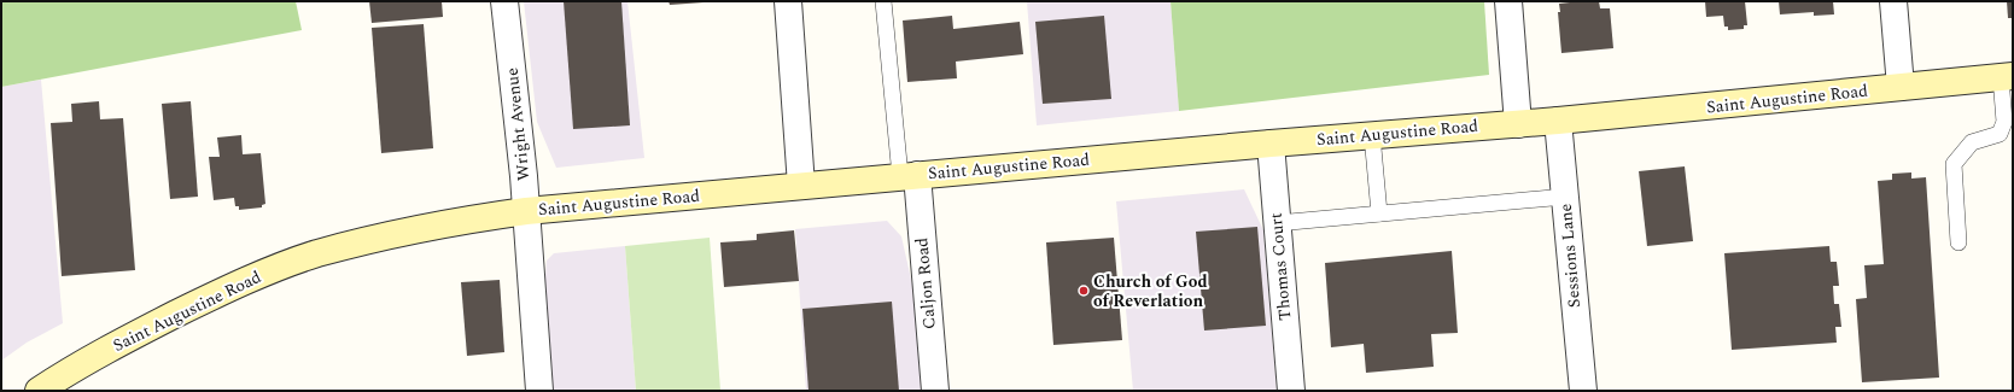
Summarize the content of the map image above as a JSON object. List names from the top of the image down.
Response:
{
  "streets": {
    "main road": ["Saint Augustine Road"],
    "street": [
      "Wright Avenue",
      "Sessions Lane",
      "Thomas Court",
      "Caljon Road"
    ]
  },
  "crossings": [
    ["Saint Augustine Road", "Wright Avenue"],
    ["Saint Augustine Road", "Sessions Lane"],
    ["Saint Augustine Road", "Thomas Court"],
    ["Saint Augustine Road", "Caljon Road"]
  ],
  "places": ["Church of God of Reverlation"]
}
